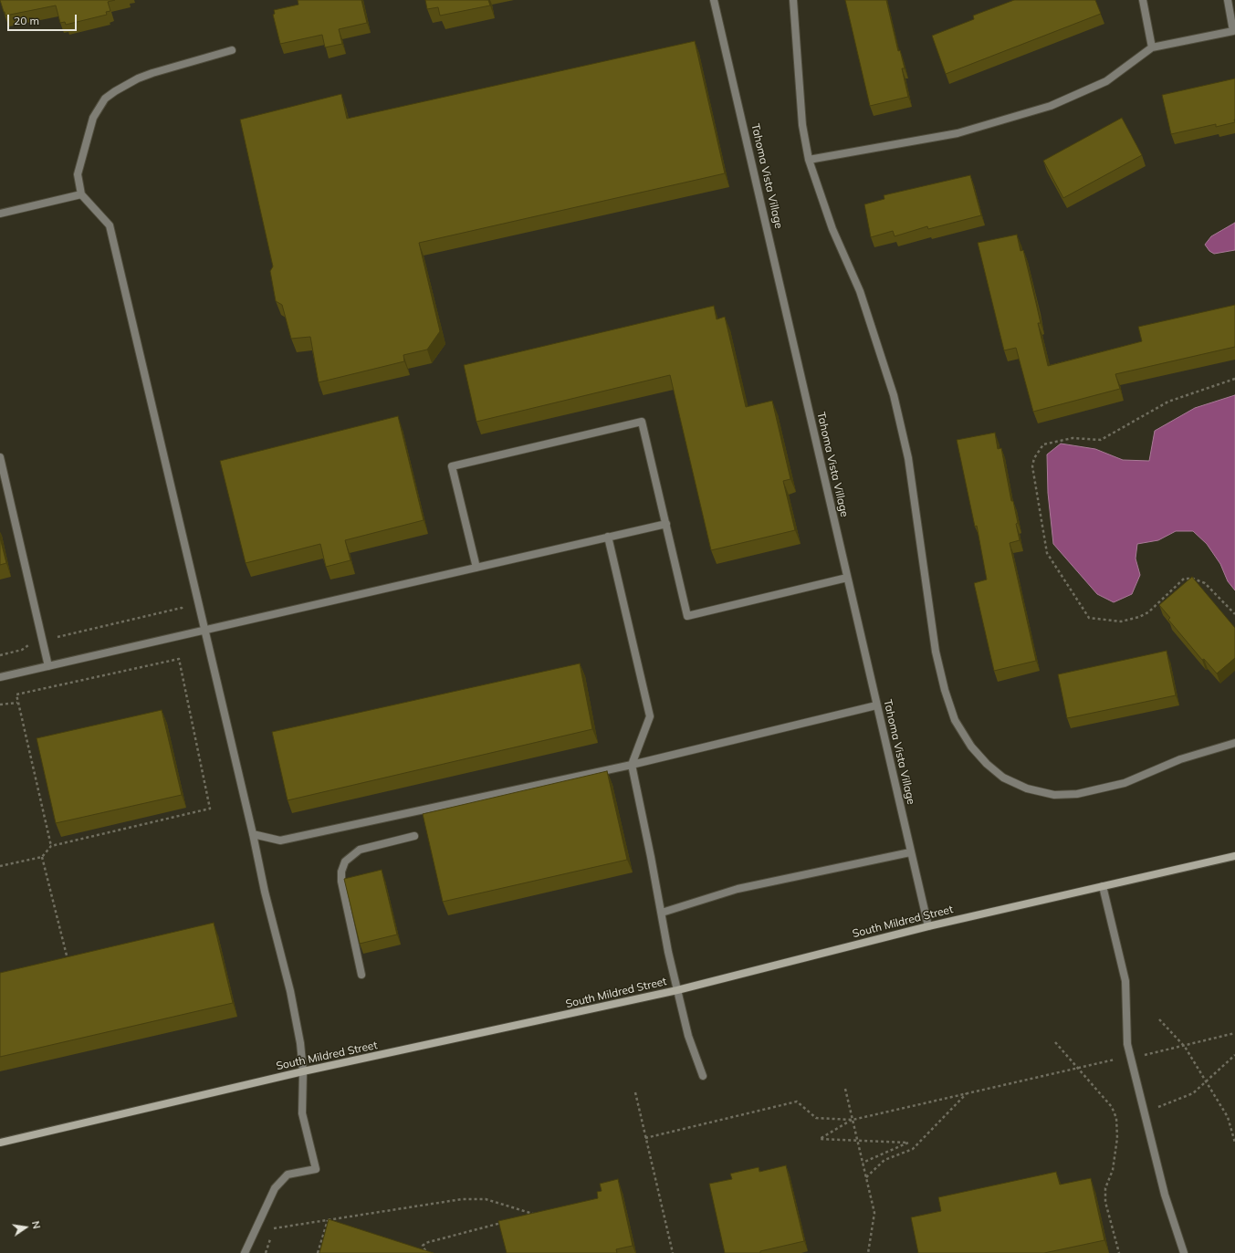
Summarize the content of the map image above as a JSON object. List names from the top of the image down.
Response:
{
  "streets": {
    "main road": ["South Mildred Street"],
    "lane": ["Tahoma Vista Village"]
  },
  "crossings": [
    ["Tahoma Vista Village", "South Mildred Street"]
  ],
  "scale_bar": "20 m",
  "north": "right"
}
